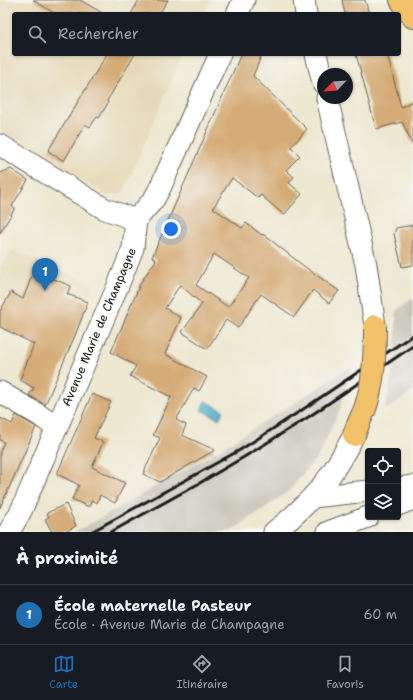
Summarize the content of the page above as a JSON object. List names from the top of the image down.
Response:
{
  "streets": {
    "street": ["Avenue Marie de Champagne"]
  },
  "north": "bottom left",
  "page": {
    "search": "Rechercher",
    "pins": "1",
    "heading": "À proximité",
    "list": [
      {
        "mark": "1",
        "name": "École maternelle Pasteur",
        "note": "École · Avenue Marie de Champagne",
        "value": "60 m"
      }
    ],
    "nav": ["Carte", "Itinéraire", "Favoris"]
  }
}
